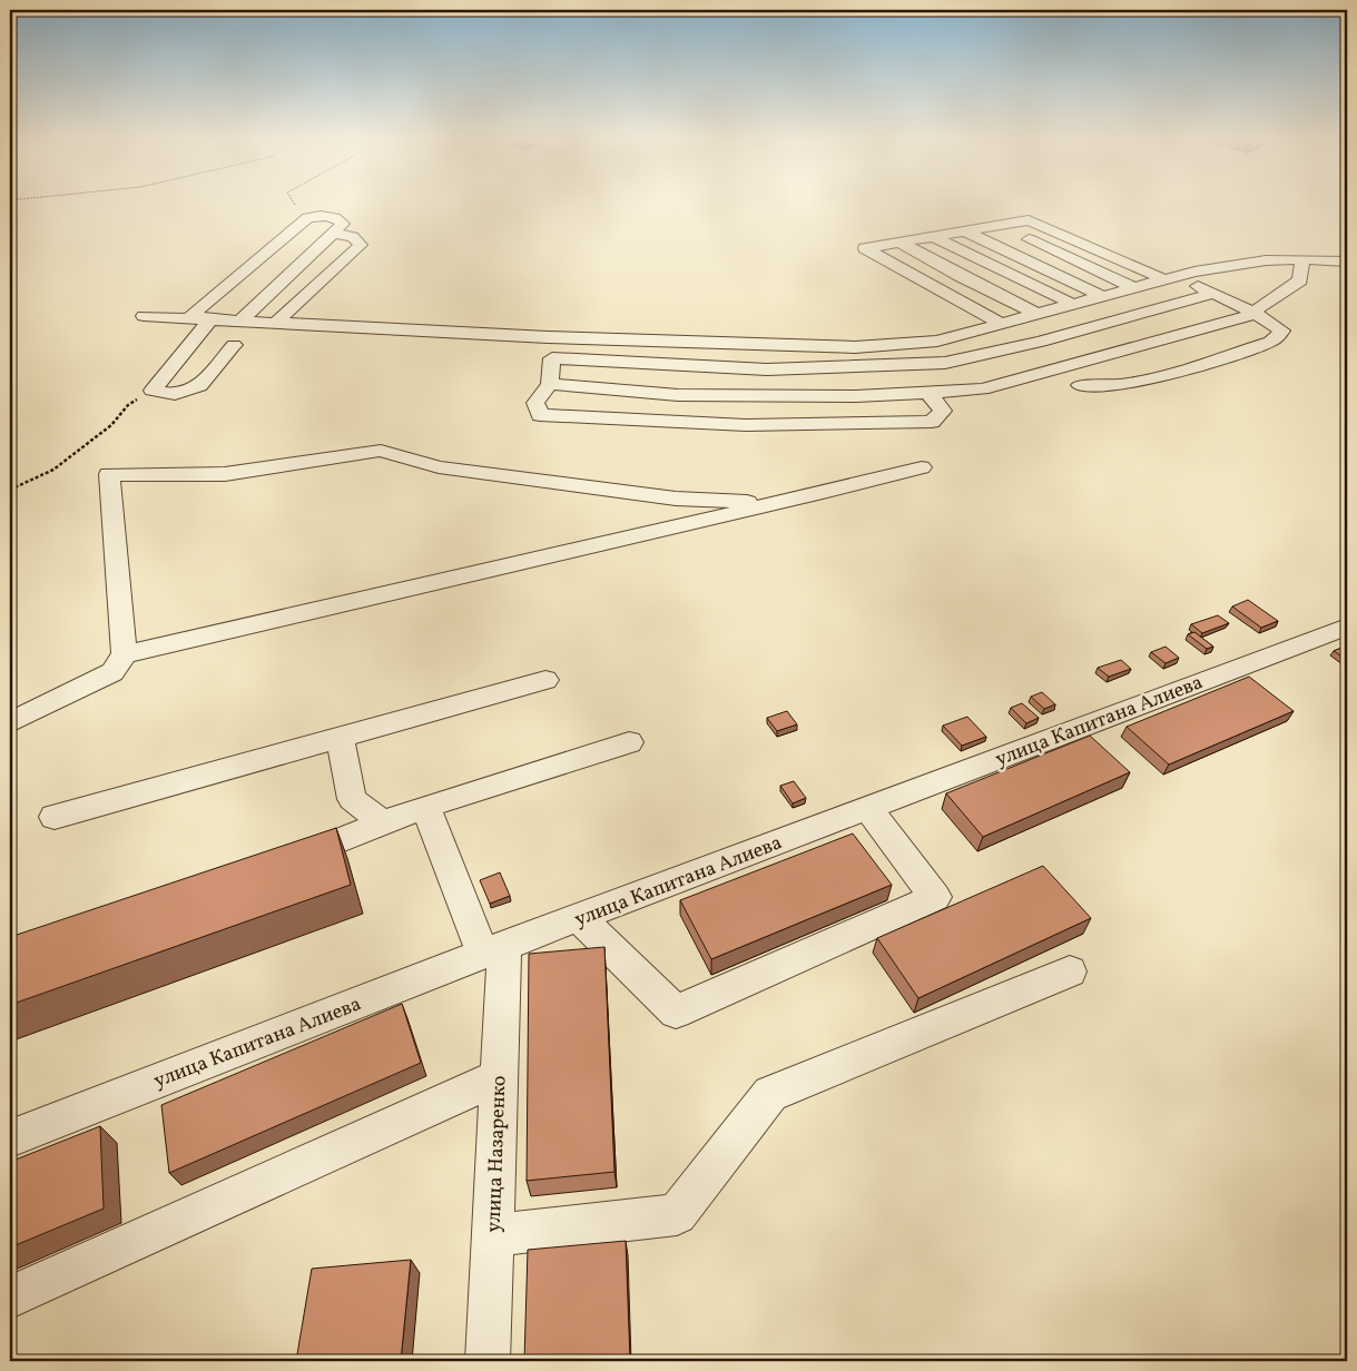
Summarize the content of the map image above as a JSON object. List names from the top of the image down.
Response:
{
  "streets": {
    "street": ["улица Капитана Алиева", "улица Назаренко"]
  },
  "crossings": [
    ["улица Капитана Алиева", "улица Назаренко"]
  ]
}
